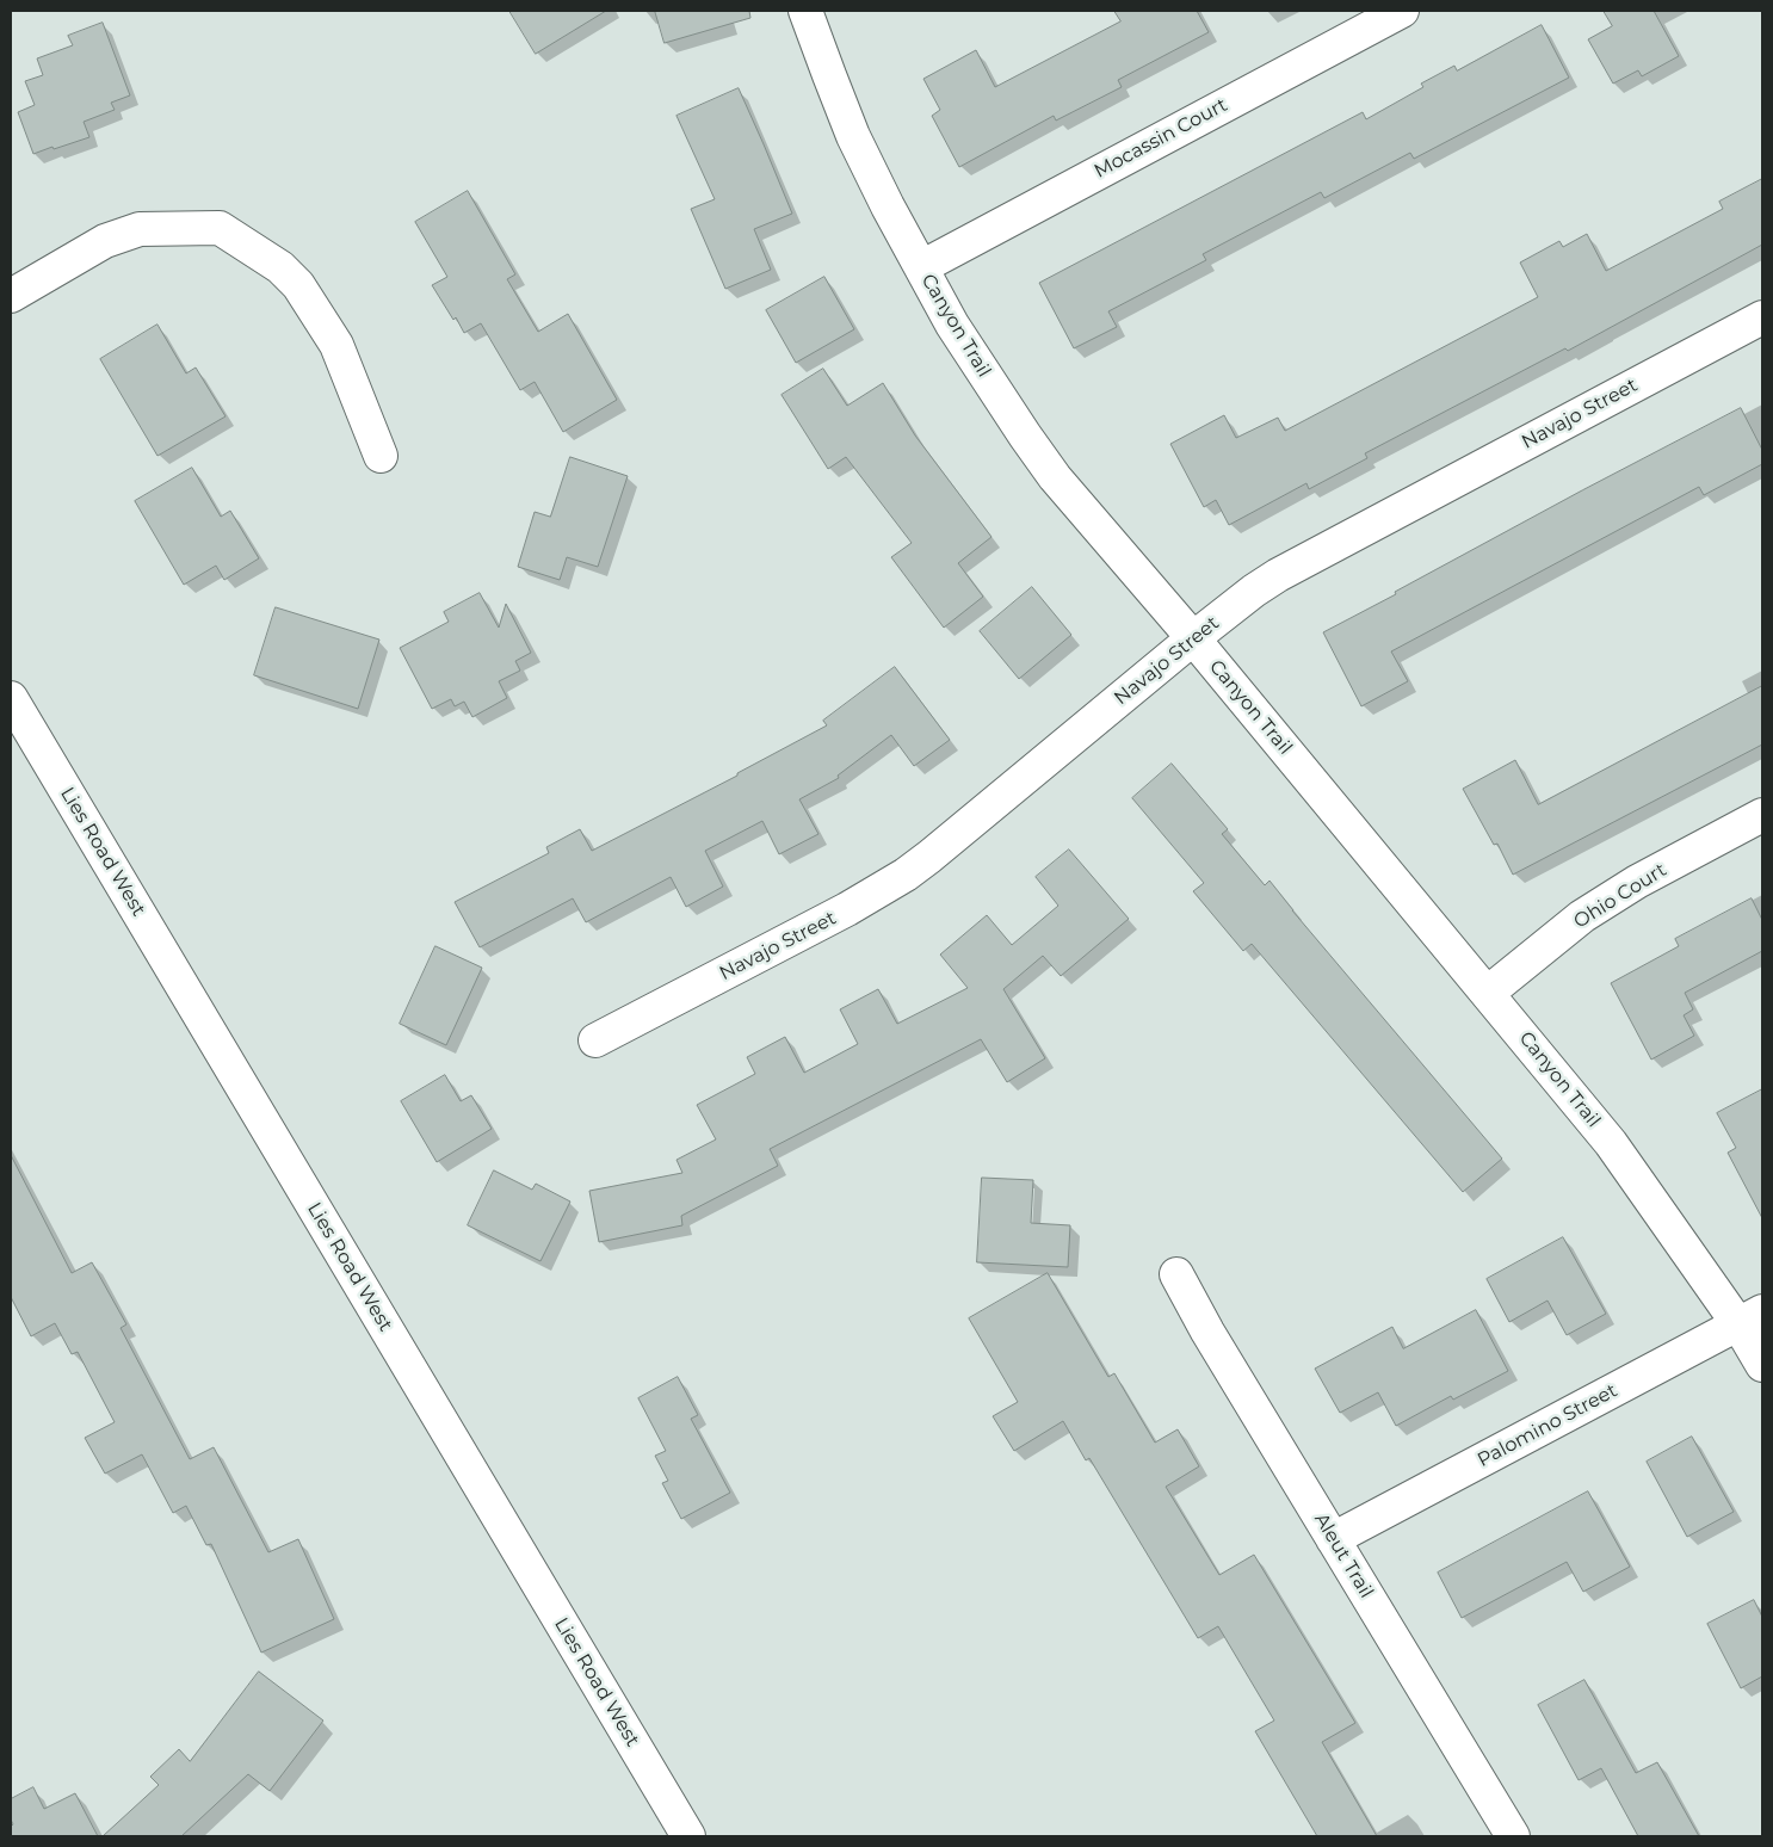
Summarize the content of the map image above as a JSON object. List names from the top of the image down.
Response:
{
  "streets": {
    "street": [
      "Mocassin Court",
      "Canyon Trail",
      "Navajo Street",
      "Lies Road West",
      "Ohio Court",
      "Palomino Street",
      "Aleut Trail"
    ]
  },
  "crossings": [
    ["Mocassin Court", "Canyon Trail"],
    ["Canyon Trail", "Navajo Street"],
    ["Canyon Trail", "Ohio Court"],
    ["Canyon Trail", "Palomino Street"],
    ["Palomino Street", "Aleut Trail"]
  ]
}
